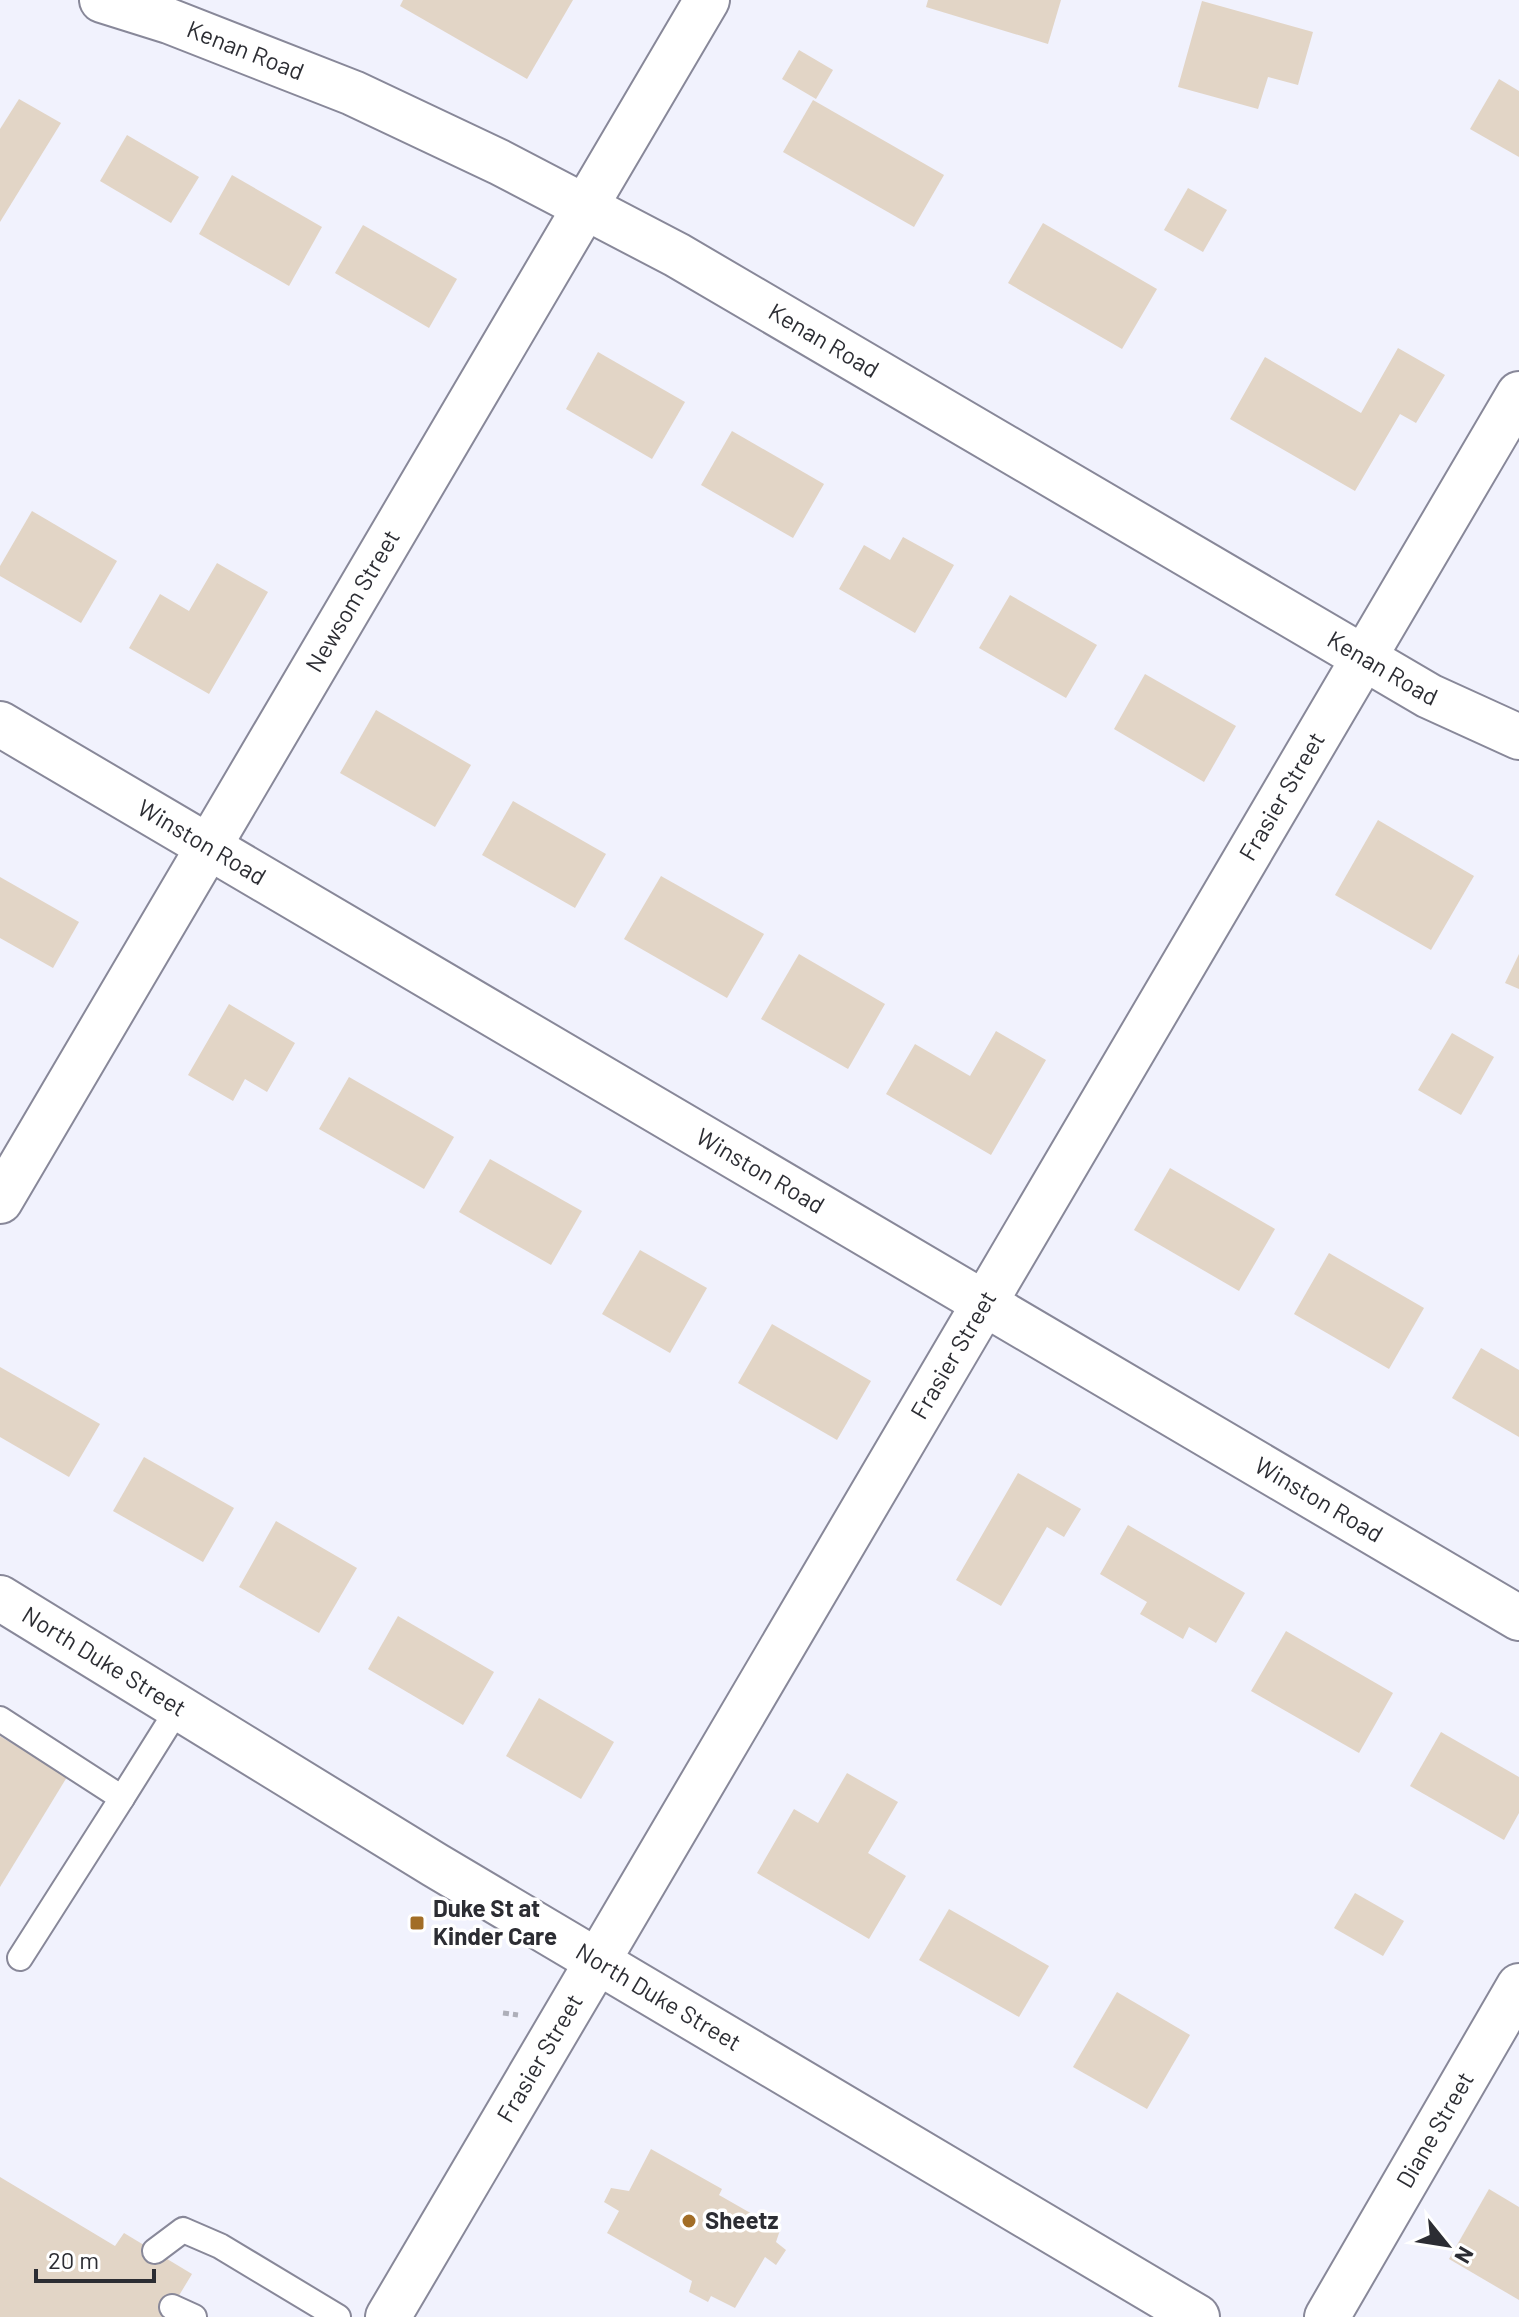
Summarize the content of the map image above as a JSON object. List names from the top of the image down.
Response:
{
  "streets": {
    "main road": [
      "Kenan Road",
      "Newsom Street",
      "Frasier Street",
      "Winston Road",
      "North Duke Street",
      "Diane Street"
    ]
  },
  "crossings": [
    ["Kenan Road", "Newsom Street"],
    ["Kenan Road", "Frasier Street"],
    ["Newsom Street", "Winston Road"],
    ["Frasier Street", "Winston Road"],
    ["Frasier Street", "North Duke Street"]
  ],
  "places": {
    "transit": ["Duke St at Kinder Care"],
    "other": ["Sheetz"]
  },
  "scale_bar": "20 m",
  "north": "bottom right"
}
